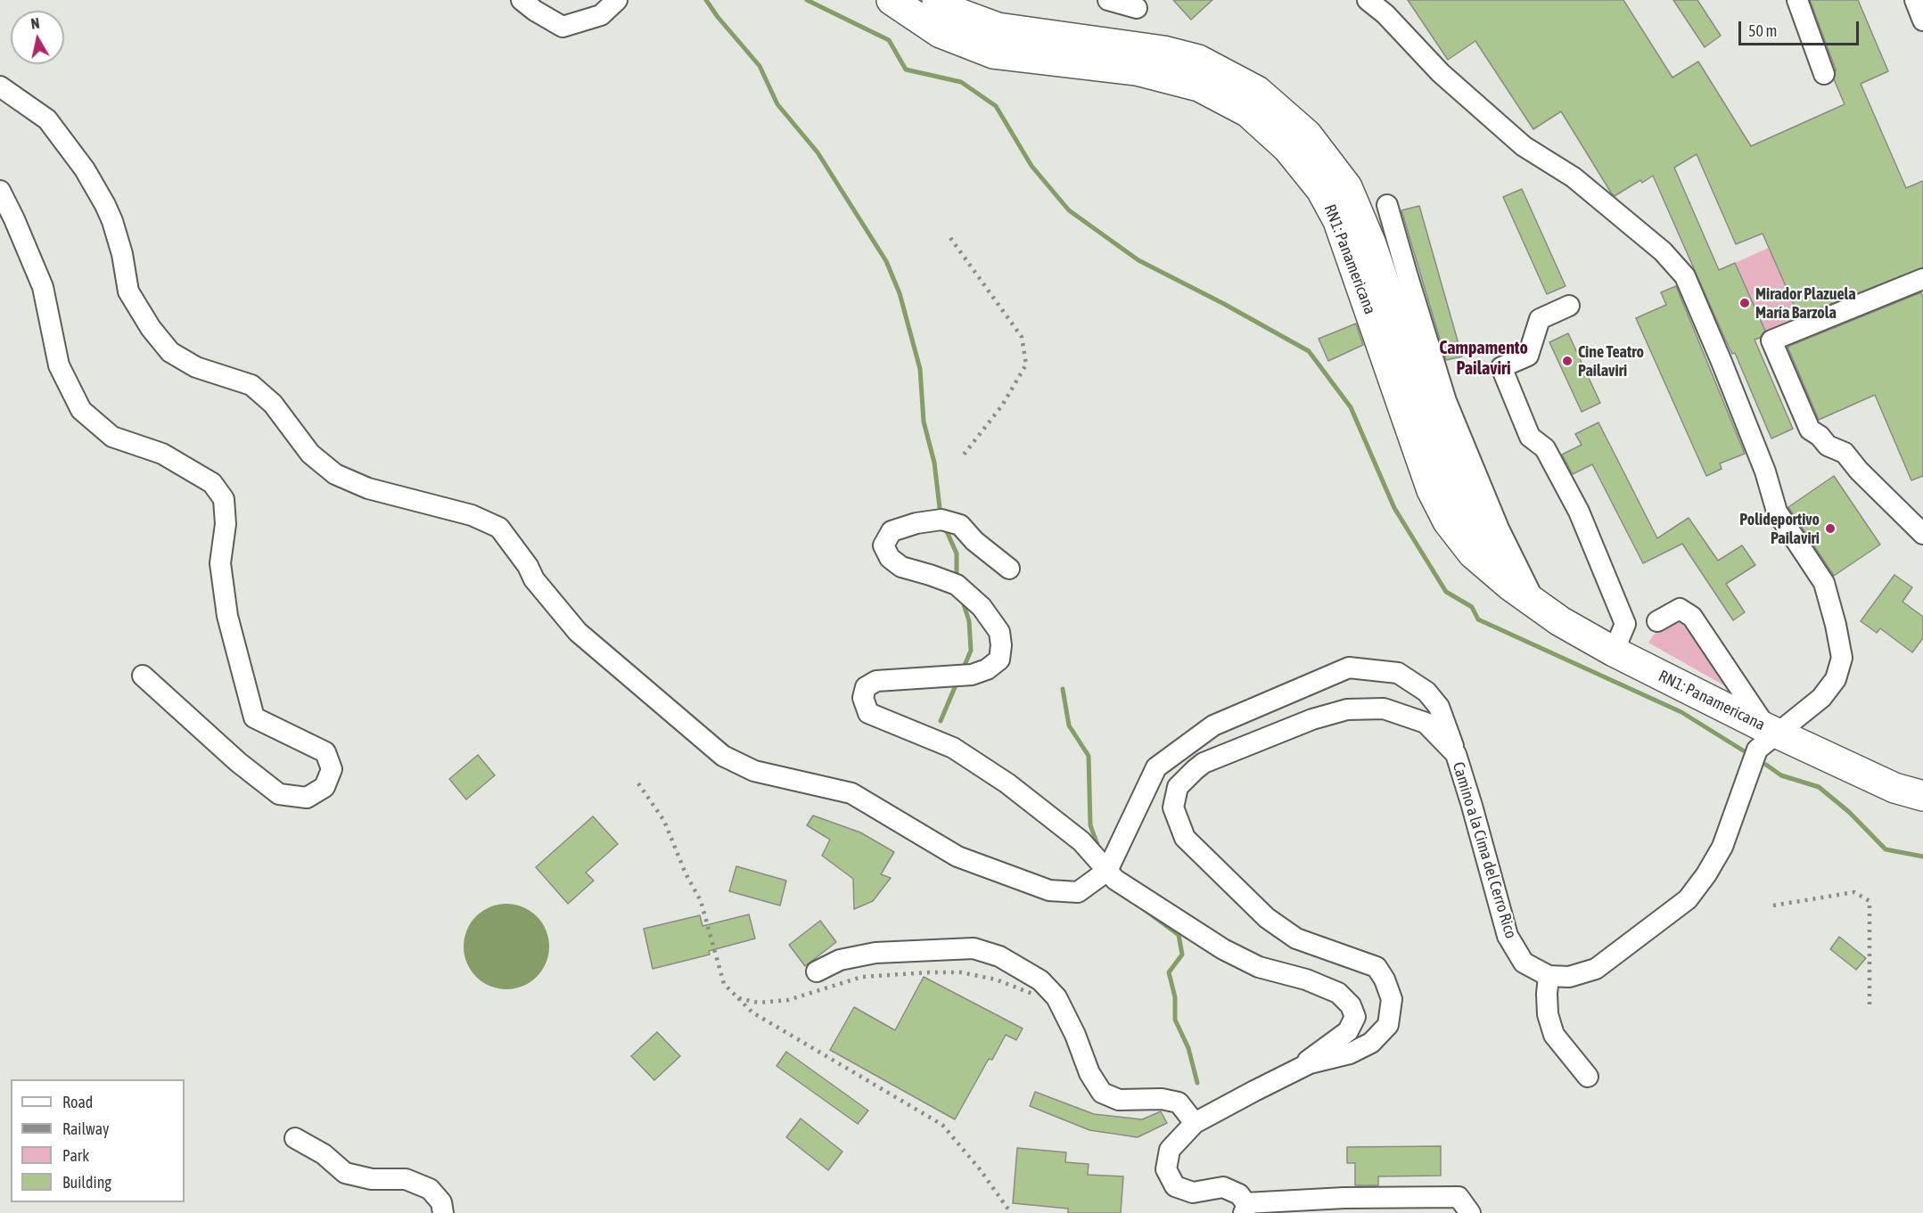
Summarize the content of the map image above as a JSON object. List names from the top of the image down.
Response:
{
  "streets": {
    "highway": ["RN1: Panamericana"],
    "street": ["Camino a la Cima del Cerro Rico"]
  },
  "districts": ["Campamento Pailaviri"],
  "places": ["Mirador Plazuela María Barzola", "Cine Teatro Pailaviri", "Polideportivo Pailaviri"],
  "legend": [
    "Road",
    "Railway",
    "Park",
    "Building"
  ],
  "scale_bar": "50 m",
  "north": "top"
}
